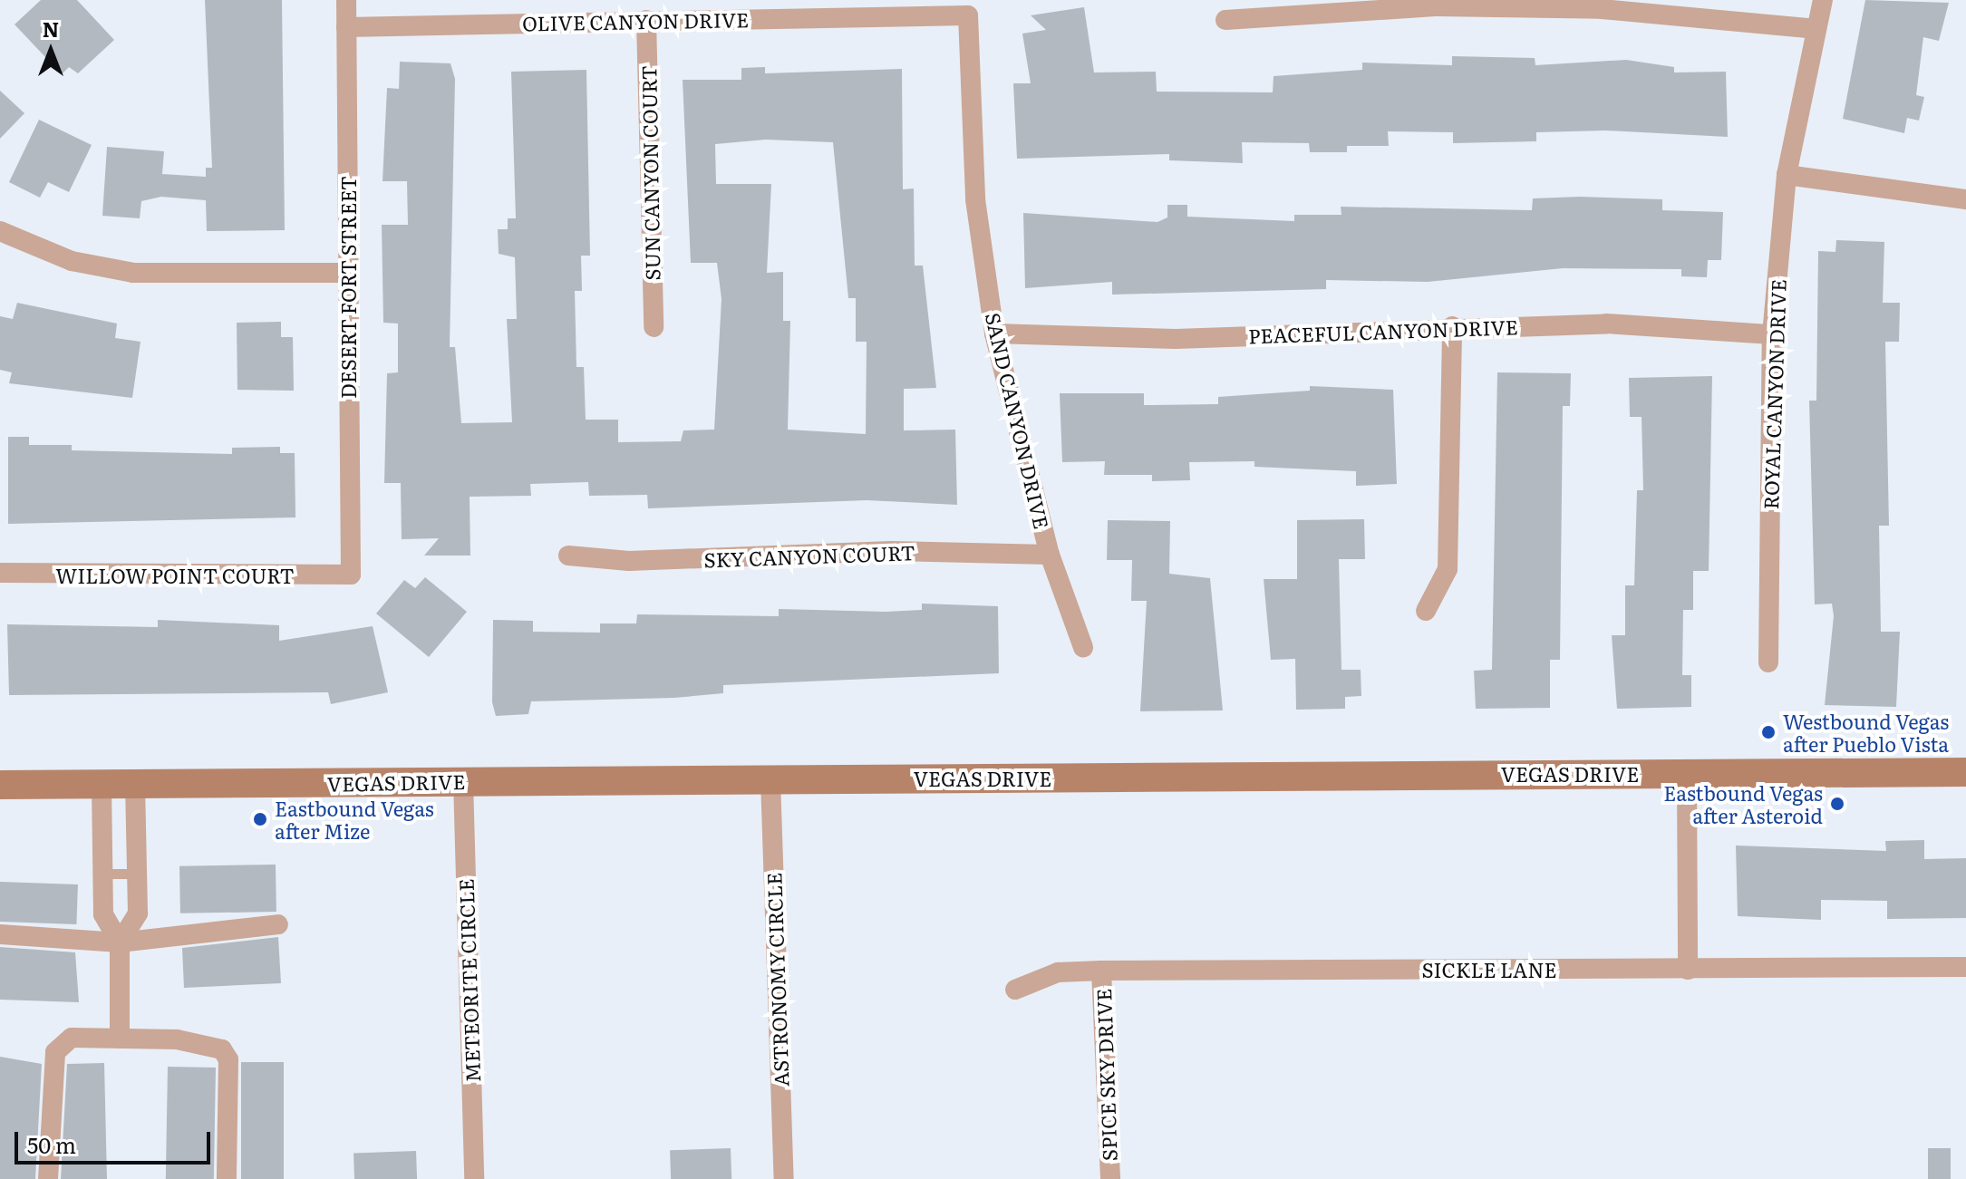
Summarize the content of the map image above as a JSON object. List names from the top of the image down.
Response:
{
  "streets": {
    "main road": ["VEGAS DRIVE"],
    "street": [
      "OLIVE CANYON DRIVE",
      "SUN CANYON COURT",
      "DESERT FORT STREET",
      "PEACEFUL CANYON DRIVE",
      "ROYAL CANYON DRIVE",
      "SAND CANYON DRIVE",
      "SKY CANYON COURT",
      "WILLOW POINT COURT",
      "SICKLE LANE",
      "ASTRONOMY CIRCLE",
      "METEORITE CIRCLE",
      "SPICE SKY DRIVE"
    ]
  },
  "crossings": [
    ["OLIVE CANYON DRIVE", "SUN CANYON COURT"],
    ["OLIVE CANYON DRIVE", "DESERT FORT STREET"],
    ["OLIVE CANYON DRIVE", "SAND CANYON DRIVE"],
    ["DESERT FORT STREET", "WILLOW POINT COURT"],
    ["PEACEFUL CANYON DRIVE", "ROYAL CANYON DRIVE"],
    ["PEACEFUL CANYON DRIVE", "SAND CANYON DRIVE"],
    ["SAND CANYON DRIVE", "SKY CANYON COURT"],
    ["VEGAS DRIVE", "ASTRONOMY CIRCLE"],
    ["VEGAS DRIVE", "METEORITE CIRCLE"],
    ["SICKLE LANE", "SPICE SKY DRIVE"]
  ],
  "places": ["Westbound Vegas after Pueblo Vista", "Eastbound Vegas after Asteroid", "Eastbound Vegas after Mize"],
  "scale_bar": "50 m",
  "north": "top"
}
